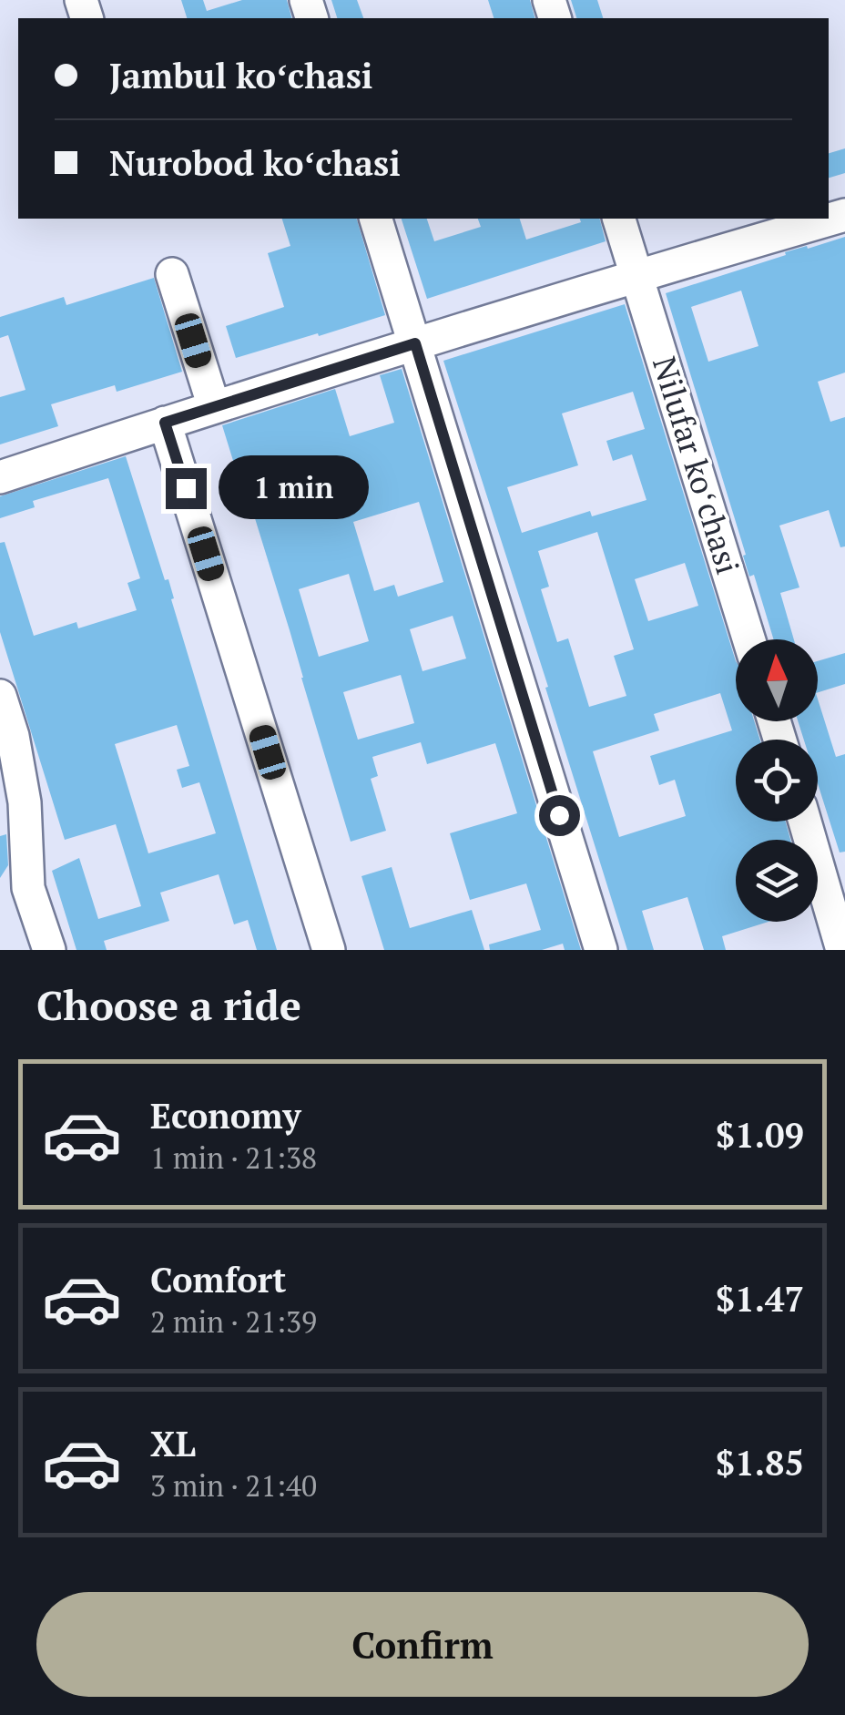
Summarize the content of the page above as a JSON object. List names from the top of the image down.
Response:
{
  "streets": {
    "street": ["Nilufar koʻchasi"]
  },
  "north": "top",
  "page": {
    "banner": ["Jambul koʻchasi", "Nurobod koʻchasi"],
    "bubble": "1 min",
    "heading": "Choose a ride",
    "list": [
      {
        "name": "Economy",
        "note": "1 min · 21:38",
        "value": "$1.09"
      },
      {
        "name": "Comfort",
        "note": "2 min · 21:39",
        "value": "$1.47"
      },
      {
        "name": "XL",
        "note": "3 min · 21:40",
        "value": "$1.85"
      }
    ],
    "buttons": "Confirm"
  }
}
